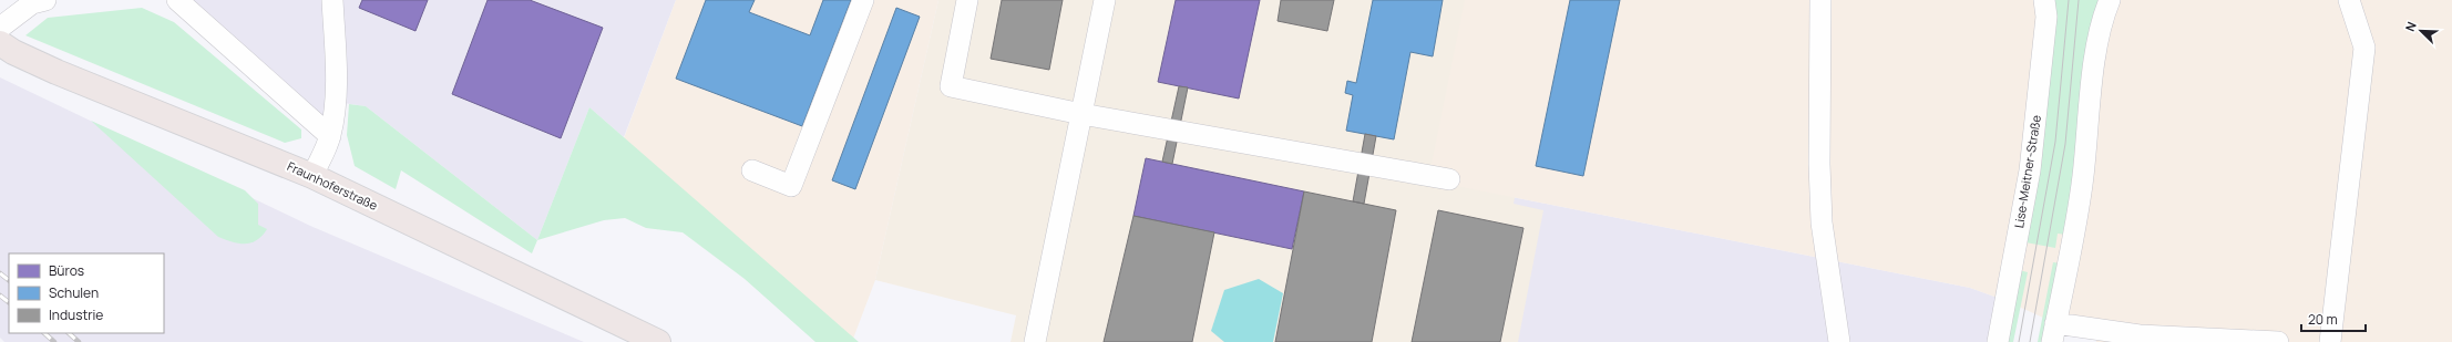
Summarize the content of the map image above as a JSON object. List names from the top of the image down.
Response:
{
  "streets": {
    "main road": ["Fraunhoferstraße"],
    "street": ["Lise-Meitner-Straße"]
  },
  "legend": ["Büros", "Schulen", "Industrie"],
  "scale_bar": "20 m",
  "north": "top left"
}
